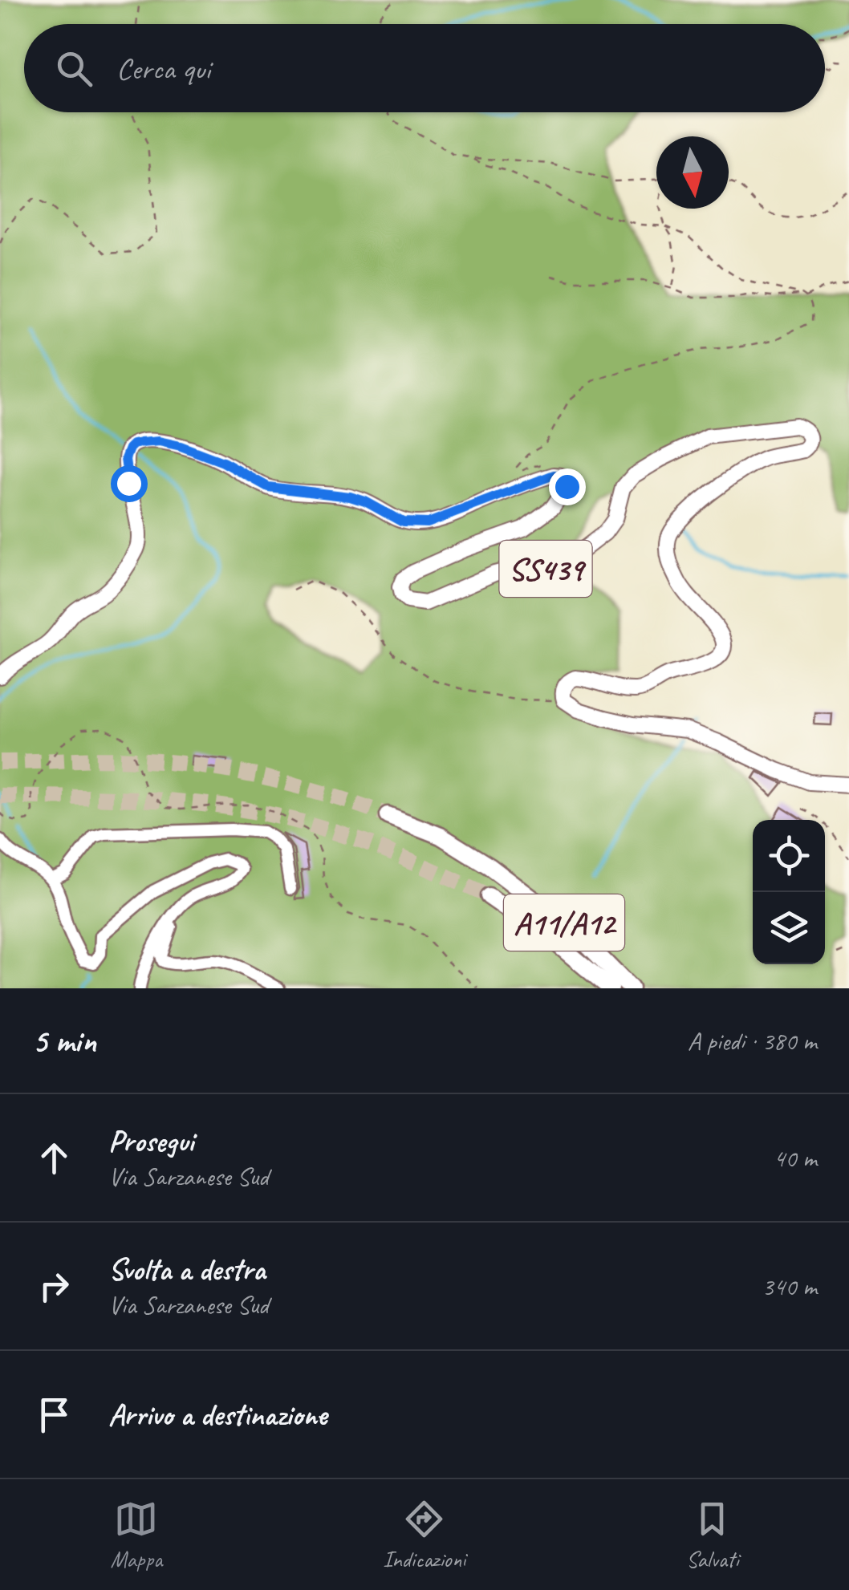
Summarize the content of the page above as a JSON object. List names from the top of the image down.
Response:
{
  "streets": {
    "highway": ["A11/A12"],
    "main road": ["SS439"]
  },
  "north": "bottom",
  "page": {
    "search": "Cerca qui",
    "heading": ["5 min", "A piedi · 380 m"],
    "list": [
      ["Prosegui", "Via Sarzanese Sud", "40 m"],
      ["Svolta a destra", "Via Sarzanese Sud", "340 m"],
      "Arrivo a destinazione"
    ],
    "nav": ["Mappa", "Indicazioni", "Salvati"]
  }
}
